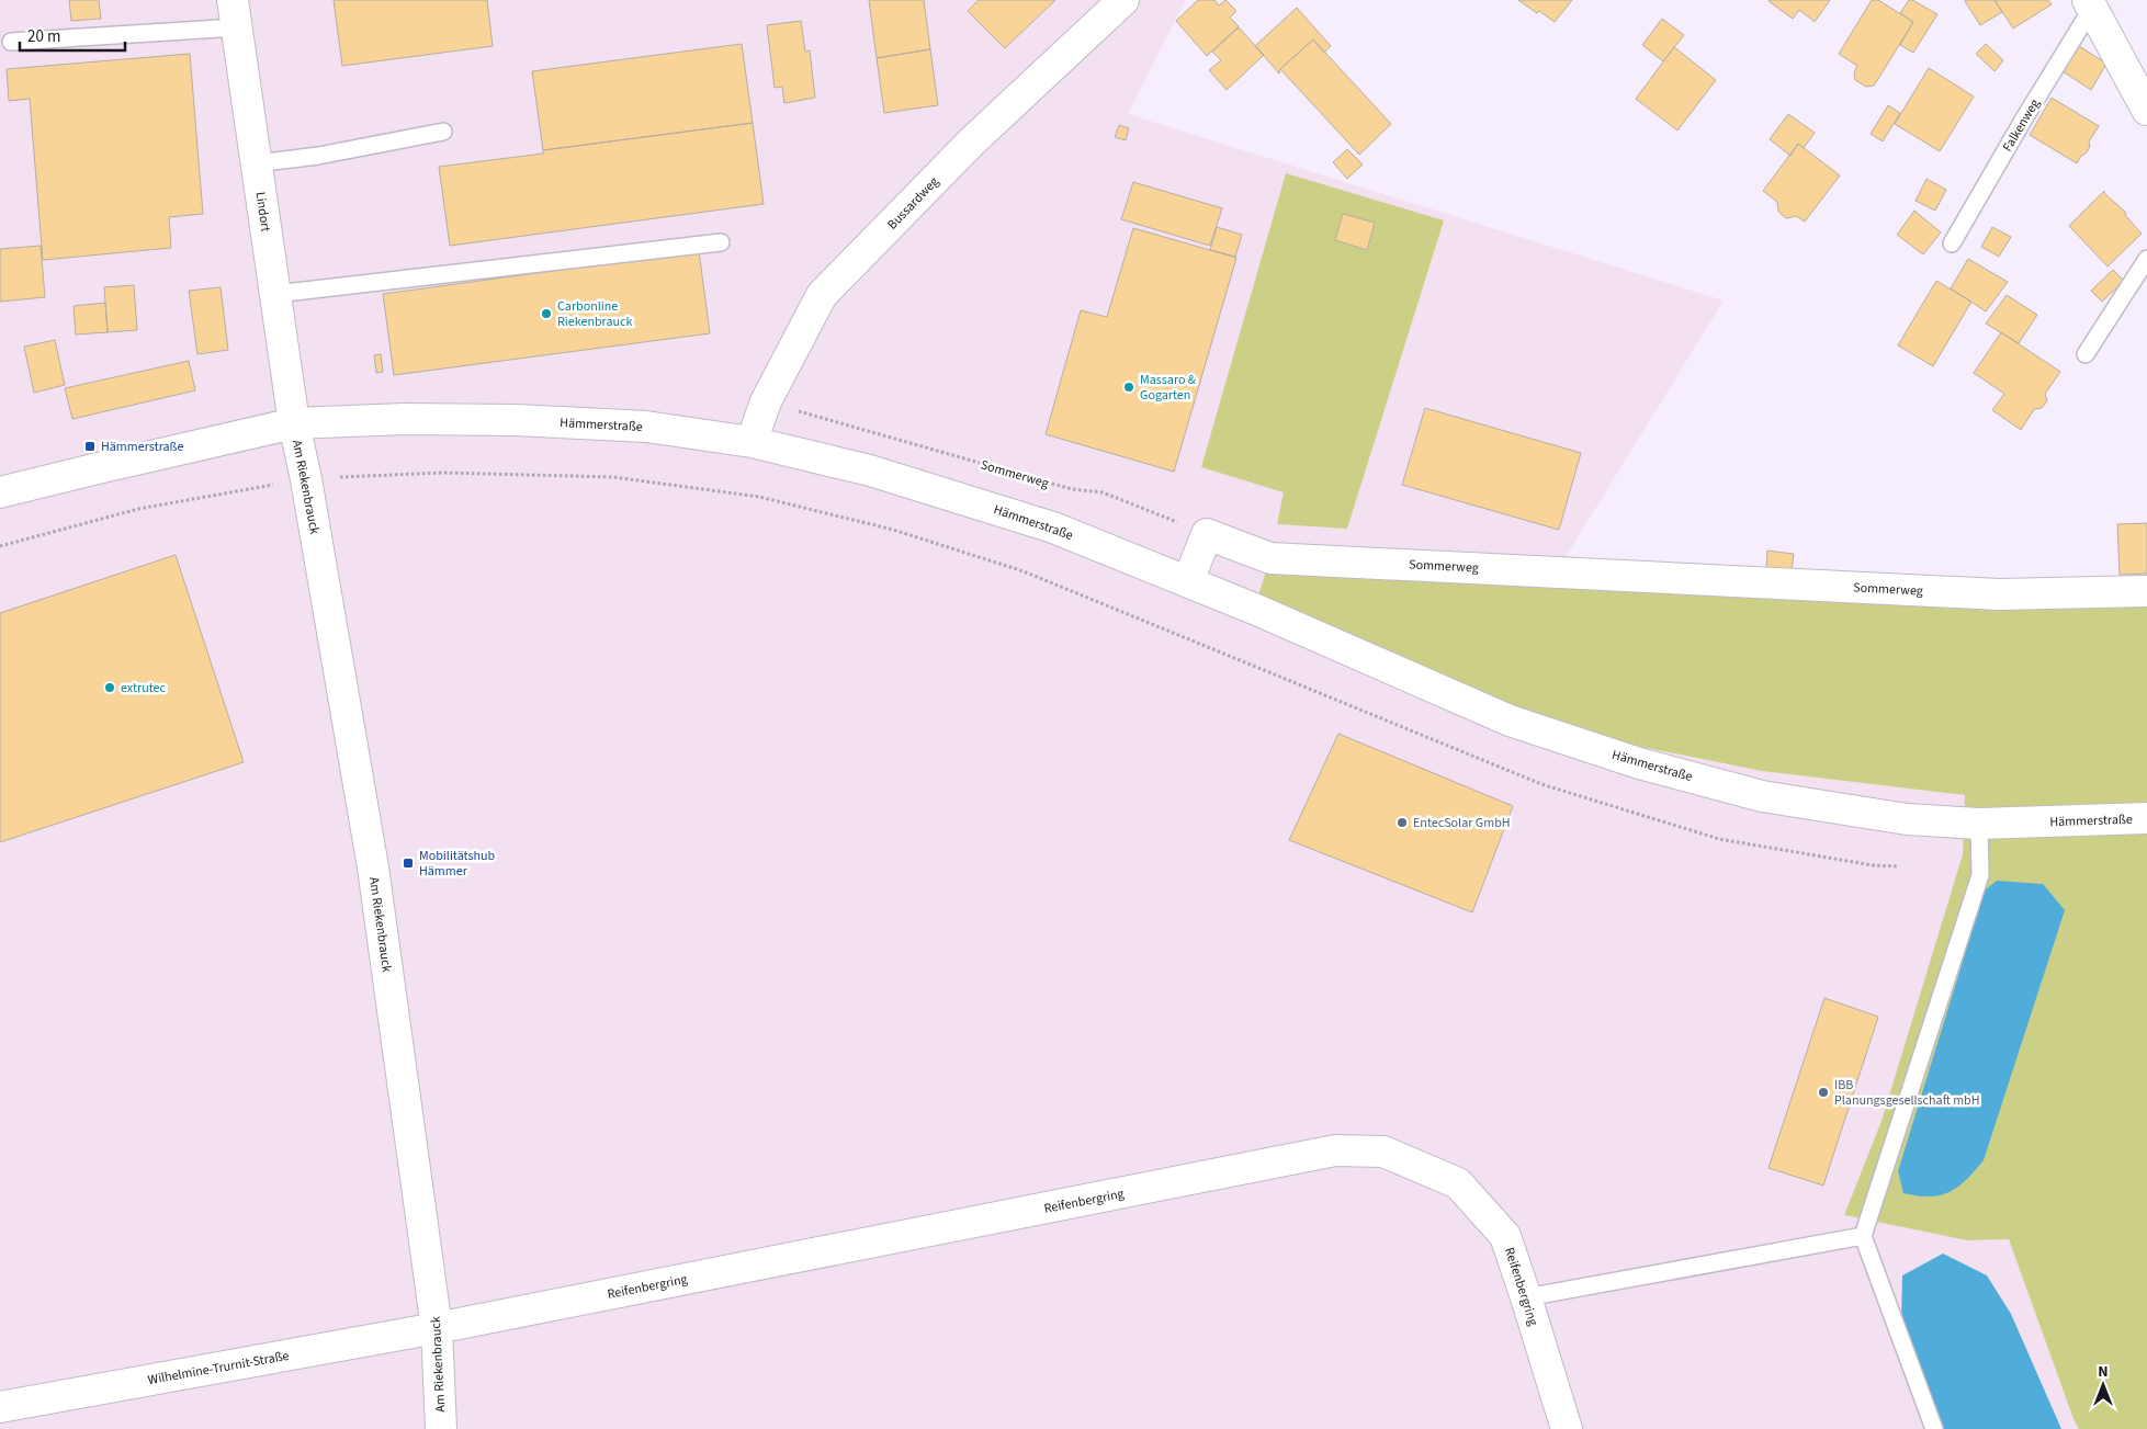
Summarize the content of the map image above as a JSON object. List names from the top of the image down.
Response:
{
  "streets": {
    "street": [
      "Falkenweg",
      "Bussardweg",
      "Lindort",
      "Hämmerstraße",
      "Sommerweg",
      "Am Riekenbrauck",
      "Reifenbergring",
      "Wilhelmine-Trurnit-Straße"
    ]
  },
  "crossings": [
    ["Bussardweg", "Hämmerstraße"],
    ["Bussardweg", "Sommerweg"],
    ["Lindort", "Hämmerstraße"],
    ["Lindort", "Am Riekenbrauck"],
    ["Hämmerstraße", "Am Riekenbrauck"],
    ["Am Riekenbrauck", "Reifenbergring"],
    ["Am Riekenbrauck", "Wilhelmine-Trurnit-Straße"],
    ["Reifenbergring", "Wilhelmine-Trurnit-Straße"]
  ],
  "places": {
    "other": [
      "Carbonline Riekenbrauck",
      "Massaro & Gogarten",
      "extrutec",
      "EntecSolar GmbH",
      "IBB Planungsgesellschaft mbH"
    ],
    "transit": ["Hämmerstraße", "Mobilitätshub Hämmer"]
  },
  "scale_bar": "20 m",
  "north": "top"
}
